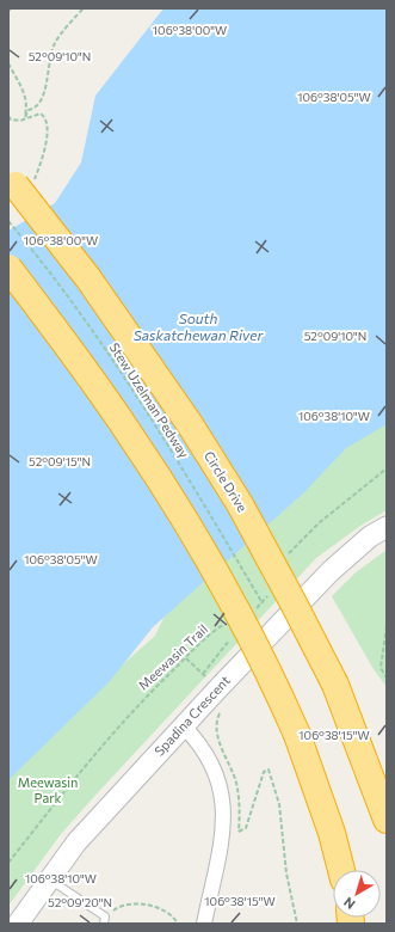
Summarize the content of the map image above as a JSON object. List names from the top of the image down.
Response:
{
  "streets": {
    "highway": ["Circle Drive"],
    "street": ["Spadina Crescent"],
    "path": ["Stew Uzelman Pedway", "Meewasin Trail"]
  },
  "water": ["South Saskatchewan River"],
  "parks": ["Meewasin Park"],
  "north": "bottom left",
  "coordinates": [
    "106°38'00\"W",
    "52°09'10\"N",
    "106°38'05\"W",
    "106°38'10\"W",
    "52°09'15\"N",
    "106°38'15\"W",
    "52°09'20\"N"
  ]
}
